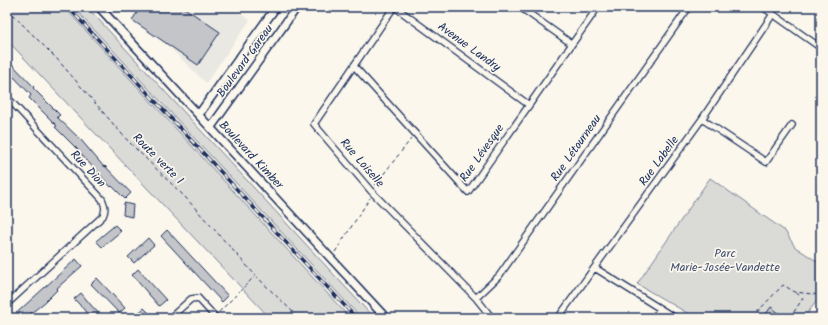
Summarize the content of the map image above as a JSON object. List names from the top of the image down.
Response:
{
  "streets": {
    "street": [
      "Avenue Landry",
      "Boulevard Gareau",
      "Rue Létourneau",
      "Rue Lévesque",
      "Boulevard Kimber",
      "Rue Labelle",
      "Rue Loiselle",
      "Rue Dion"
    ],
    "path": ["Route verte 1"]
  },
  "crossings": [
    ["Avenue Landry", "Rue Lévesque"],
    ["Avenue Landry", "Rue Loiselle"],
    ["Boulevard Gareau", "Boulevard Kimber"],
    ["Rue Létourneau", "Rue Loiselle"],
    ["Rue Lévesque", "Rue Loiselle"]
  ],
  "parks": ["Parc Marie-Josée-Vandette"]
}
